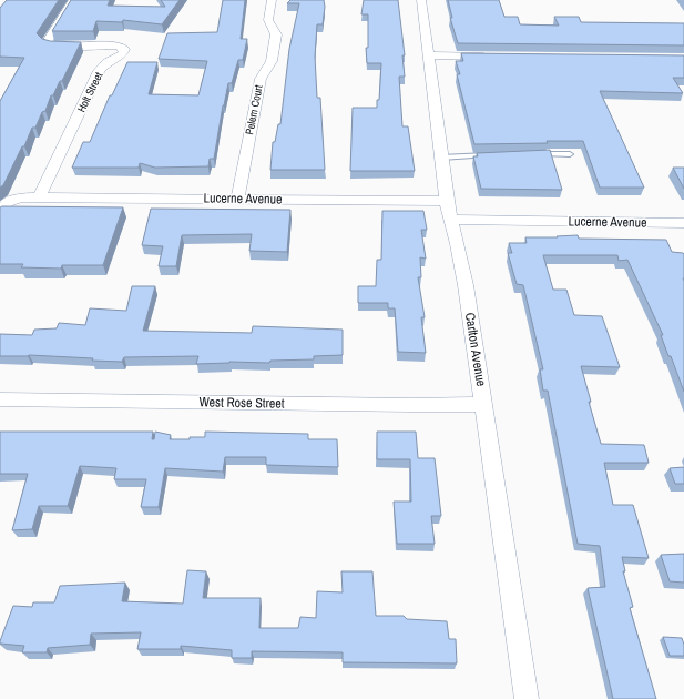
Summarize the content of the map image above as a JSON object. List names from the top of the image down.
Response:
{
  "streets": {
    "street": [
      "Holt Street",
      "Pelem Court",
      "Lucerne Avenue",
      "Carlton Avenue",
      "West Rose Street"
    ]
  },
  "crossings": [
    ["Holt Street", "Lucerne Avenue"],
    ["Pelem Court", "Lucerne Avenue"],
    ["Lucerne Avenue", "Carlton Avenue"],
    ["Carlton Avenue", "West Rose Street"]
  ]
}
